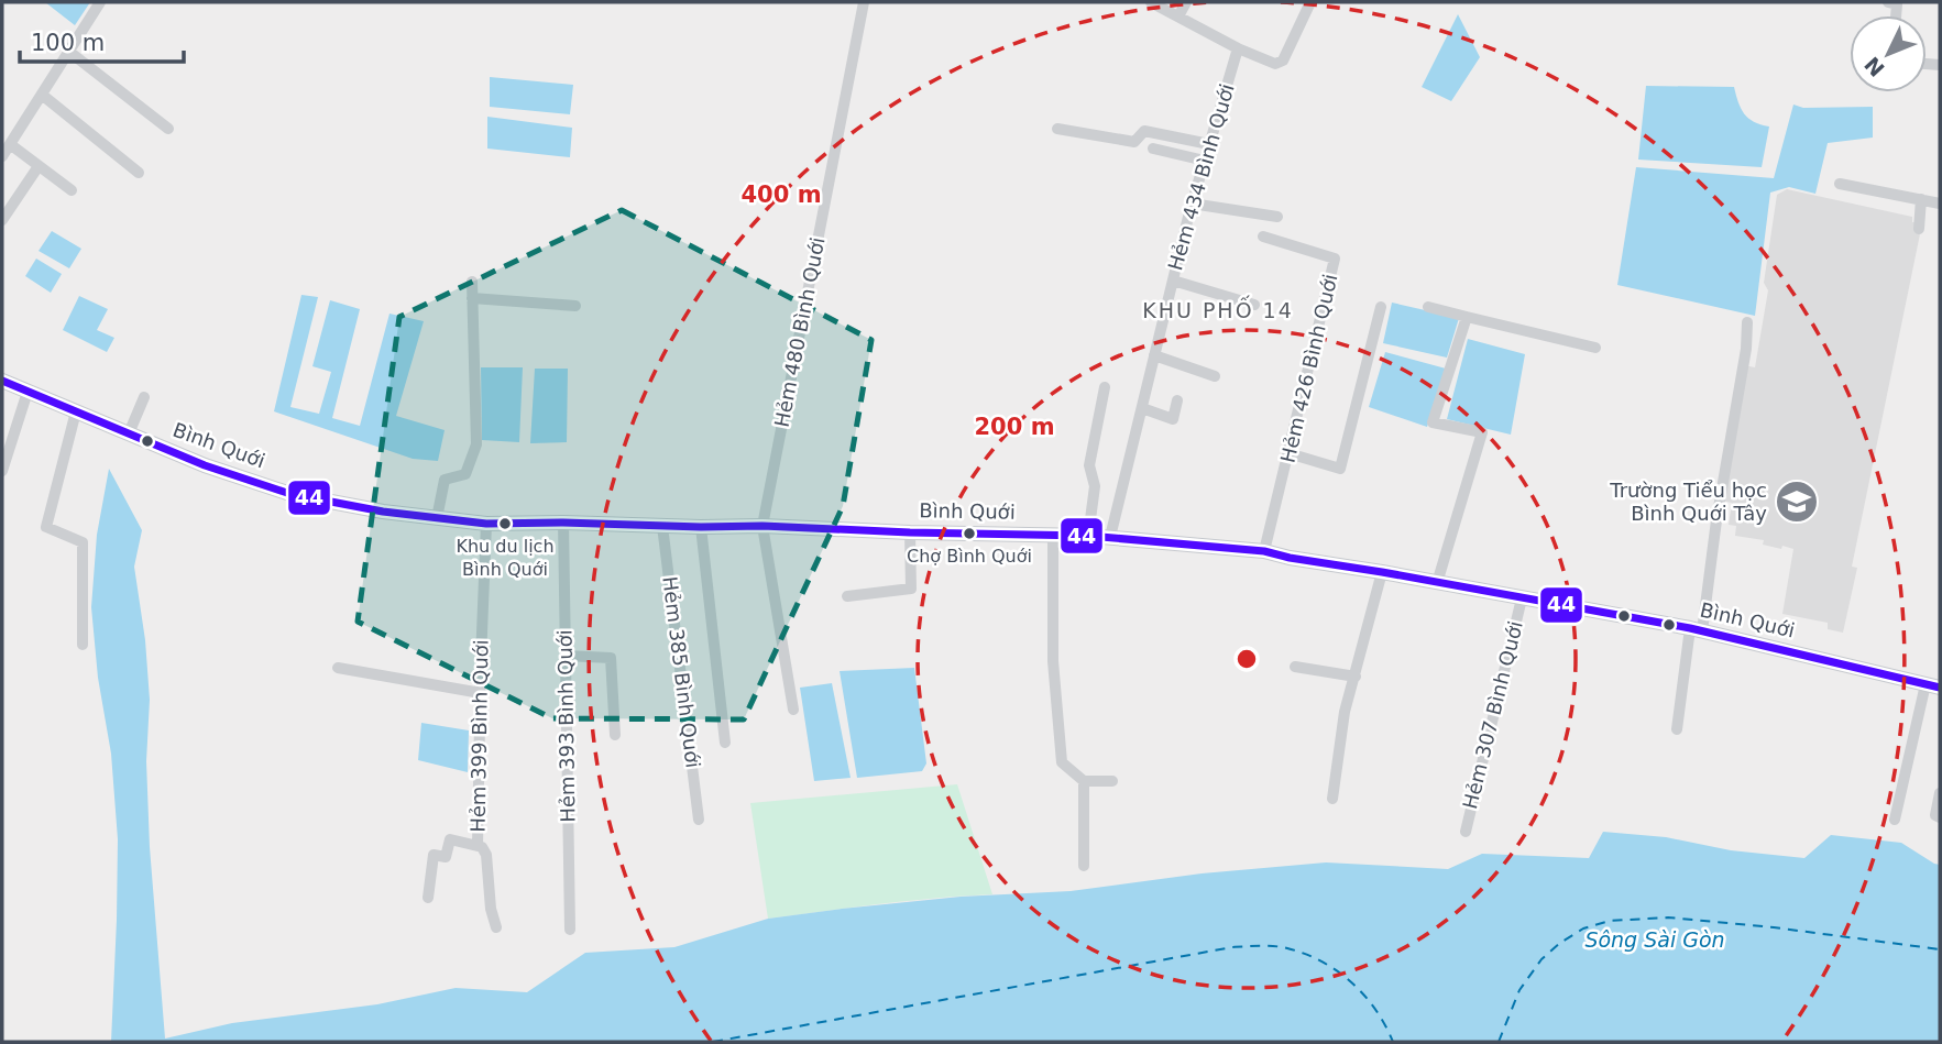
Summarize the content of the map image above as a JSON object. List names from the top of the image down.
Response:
{
  "streets": {
    "main road": ["Bình Quới"],
    "street": [
      "Hẻm 434 Bình Quới",
      "Hẻm 480 Bình Quới",
      "Hẻm 426 Bình Quới",
      "Hẻm 385 Bình Quới",
      "Hẻm 307 Bình Quới",
      "Hẻm 393 Bình Quới",
      "Hẻm 399 Bình Quới"
    ]
  },
  "crossings": [
    ["Hẻm 434 Bình Quới", "Bình Quới"],
    ["Hẻm 480 Bình Quới", "Bình Quới"],
    ["Hẻm 426 Bình Quới", "Bình Quới"],
    ["Bình Quới", "Hẻm 385 Bình Quới"],
    ["Bình Quới", "Hẻm 307 Bình Quới"],
    ["Bình Quới", "Hẻm 393 Bình Quới"],
    ["Bình Quới", "Hẻm 399 Bình Quới"]
  ],
  "districts": ["KHU PHỐ 14"],
  "water": ["Sông Sài Gòn"],
  "places": {
    "school or university": ["Trường Tiểu học Bình Quới Tây"],
    "other": ["Khu du lịch Bình Quới", "Chợ Bình Quới"]
  },
  "lines": ["transit line 44"],
  "scale_bar": "100 m",
  "north": "bottom left",
  "rings": ["400 m", "200 m"]
}
